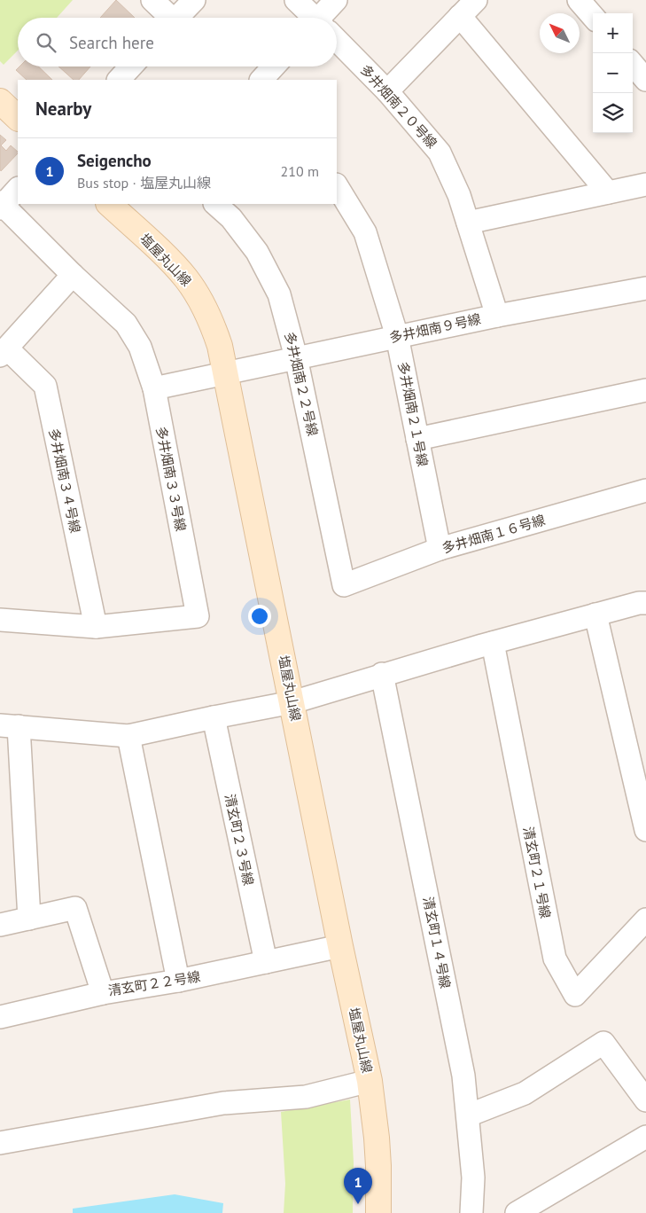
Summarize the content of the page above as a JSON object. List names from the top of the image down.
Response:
{
  "streets": {
    "street": [
      "多井畑南２０号線",
      "塩屋丸山線",
      "多井畑南９号線",
      "多井畑南２２号線",
      "多井畑南２１号線",
      "多井畑南３３号線",
      "多井畑南３４号線",
      "多井畑南１６号線",
      "清玄町２３号線",
      "清玄町２１号線",
      "清玄町１４号線",
      "清玄町２２号線"
    ]
  },
  "crossings": [
    ["多井畑南２０号線", "多井畑南９号線"],
    ["塩屋丸山線", "多井畑南９号線"],
    ["塩屋丸山線", "清玄町２２号線"],
    ["多井畑南９号線", "多井畑南２２号線"],
    ["多井畑南９号線", "多井畑南２１号線"],
    ["多井畑南９号線", "多井畑南３３号線"],
    ["多井畑南２２号線", "多井畑南１６号線"],
    ["多井畑南２１号線", "多井畑南１６号線"],
    ["多井畑南３３号線", "多井畑南３４号線"],
    ["清玄町２３号線", "清玄町２２号線"]
  ],
  "north": "top left",
  "page": {
    "map_buttons": ["+", "−"],
    "search": "Search here",
    "heading": "Nearby",
    "list": [
      {
        "mark": "1",
        "name": "Seigencho",
        "note": "Bus stop · 塩屋丸山線",
        "value": "210 m"
      }
    ],
    "pins": "1"
  }
}
